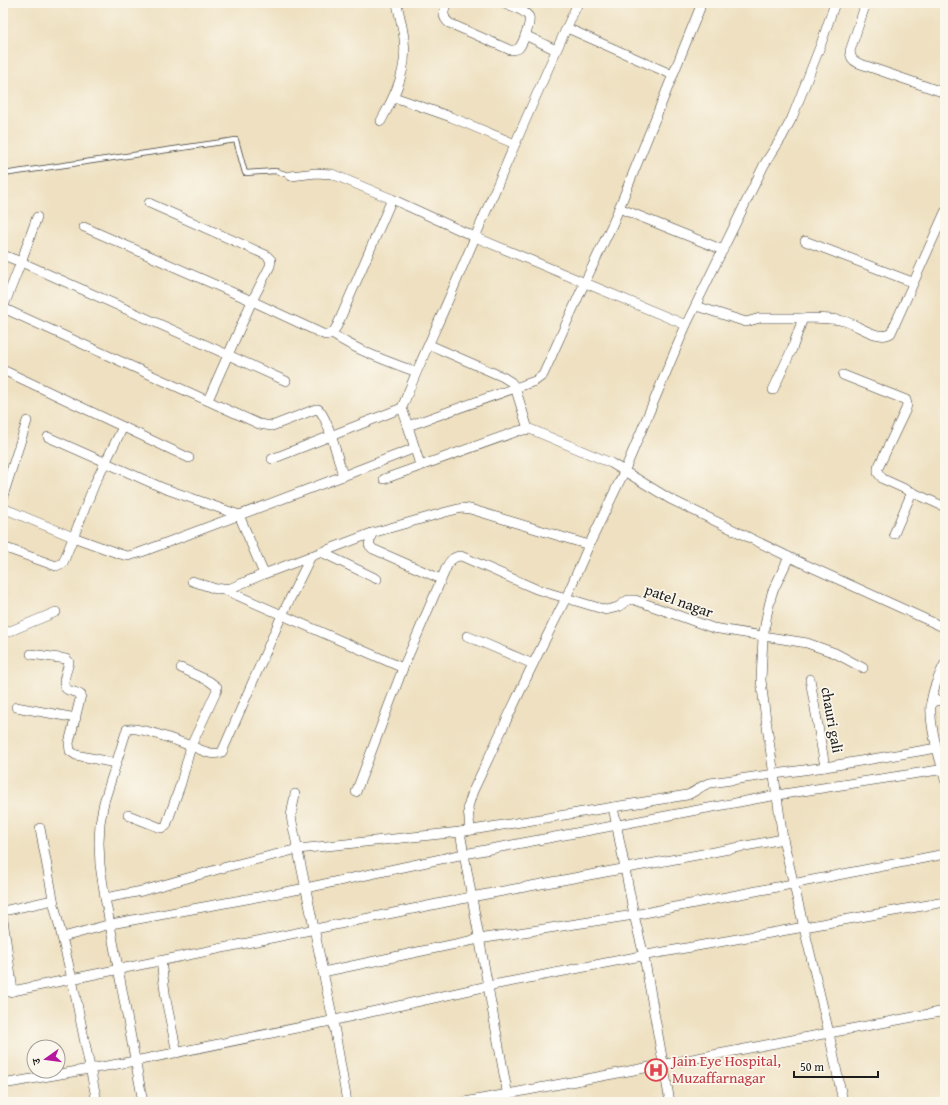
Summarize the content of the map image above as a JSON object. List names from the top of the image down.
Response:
{
  "streets": {
    "street": ["patel nagar", "chauri gali"]
  },
  "places": {
    "hospital": ["Jain Eye Hospital, Muzaffarnagar"]
  },
  "scale_bar": "50 m",
  "north": "left"
}
